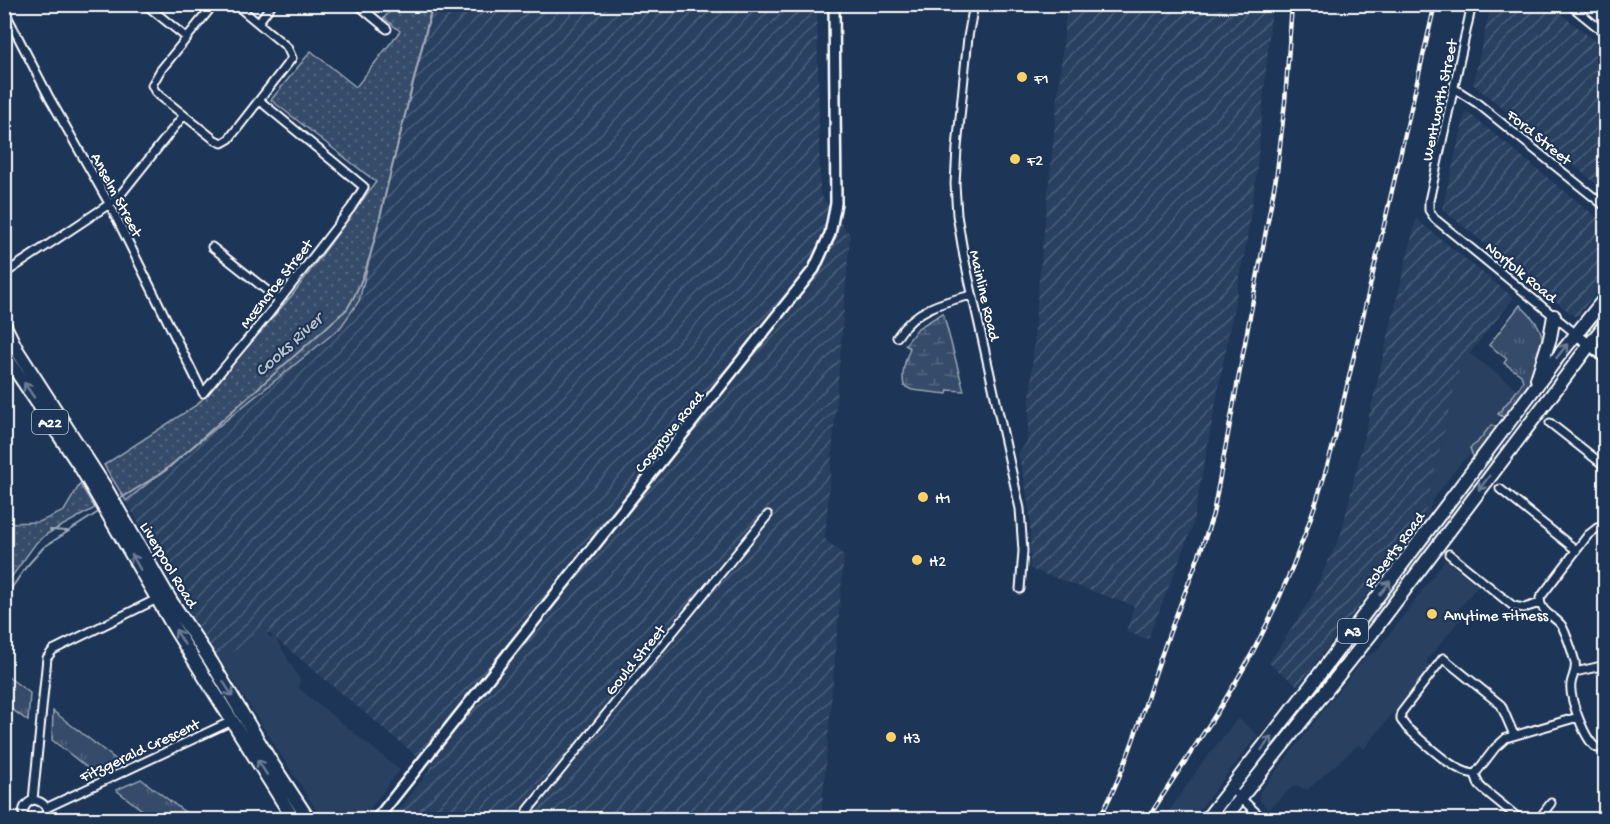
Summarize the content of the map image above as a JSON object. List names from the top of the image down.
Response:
{
  "streets": {
    "highway": [
      "A22",
      "Roberts Road",
      "Liverpool Road",
      "A3"
    ],
    "main road": ["Norfolk Road", "Cosgrove Road"],
    "street": [
      "Wentworth Street",
      "Ford Street",
      "Anselm Street",
      "McEncroe Street",
      "Mainline Road",
      "Gould Street",
      "Fitzgerald Crescent"
    ]
  },
  "crossings": [
    ["Wentworth Street", "Ford Street"],
    ["Wentworth Street", "Norfolk Road"],
    ["Anselm Street", "McEncroe Street"],
    ["Norfolk Road", "Roberts Road"],
    ["Liverpool Road", "Fitzgerald Crescent"]
  ],
  "water": ["Cooks River"],
  "places": [
    "F1",
    "F2",
    "H1",
    "H2",
    "Anytime Fitness",
    "H3"
  ]
}
